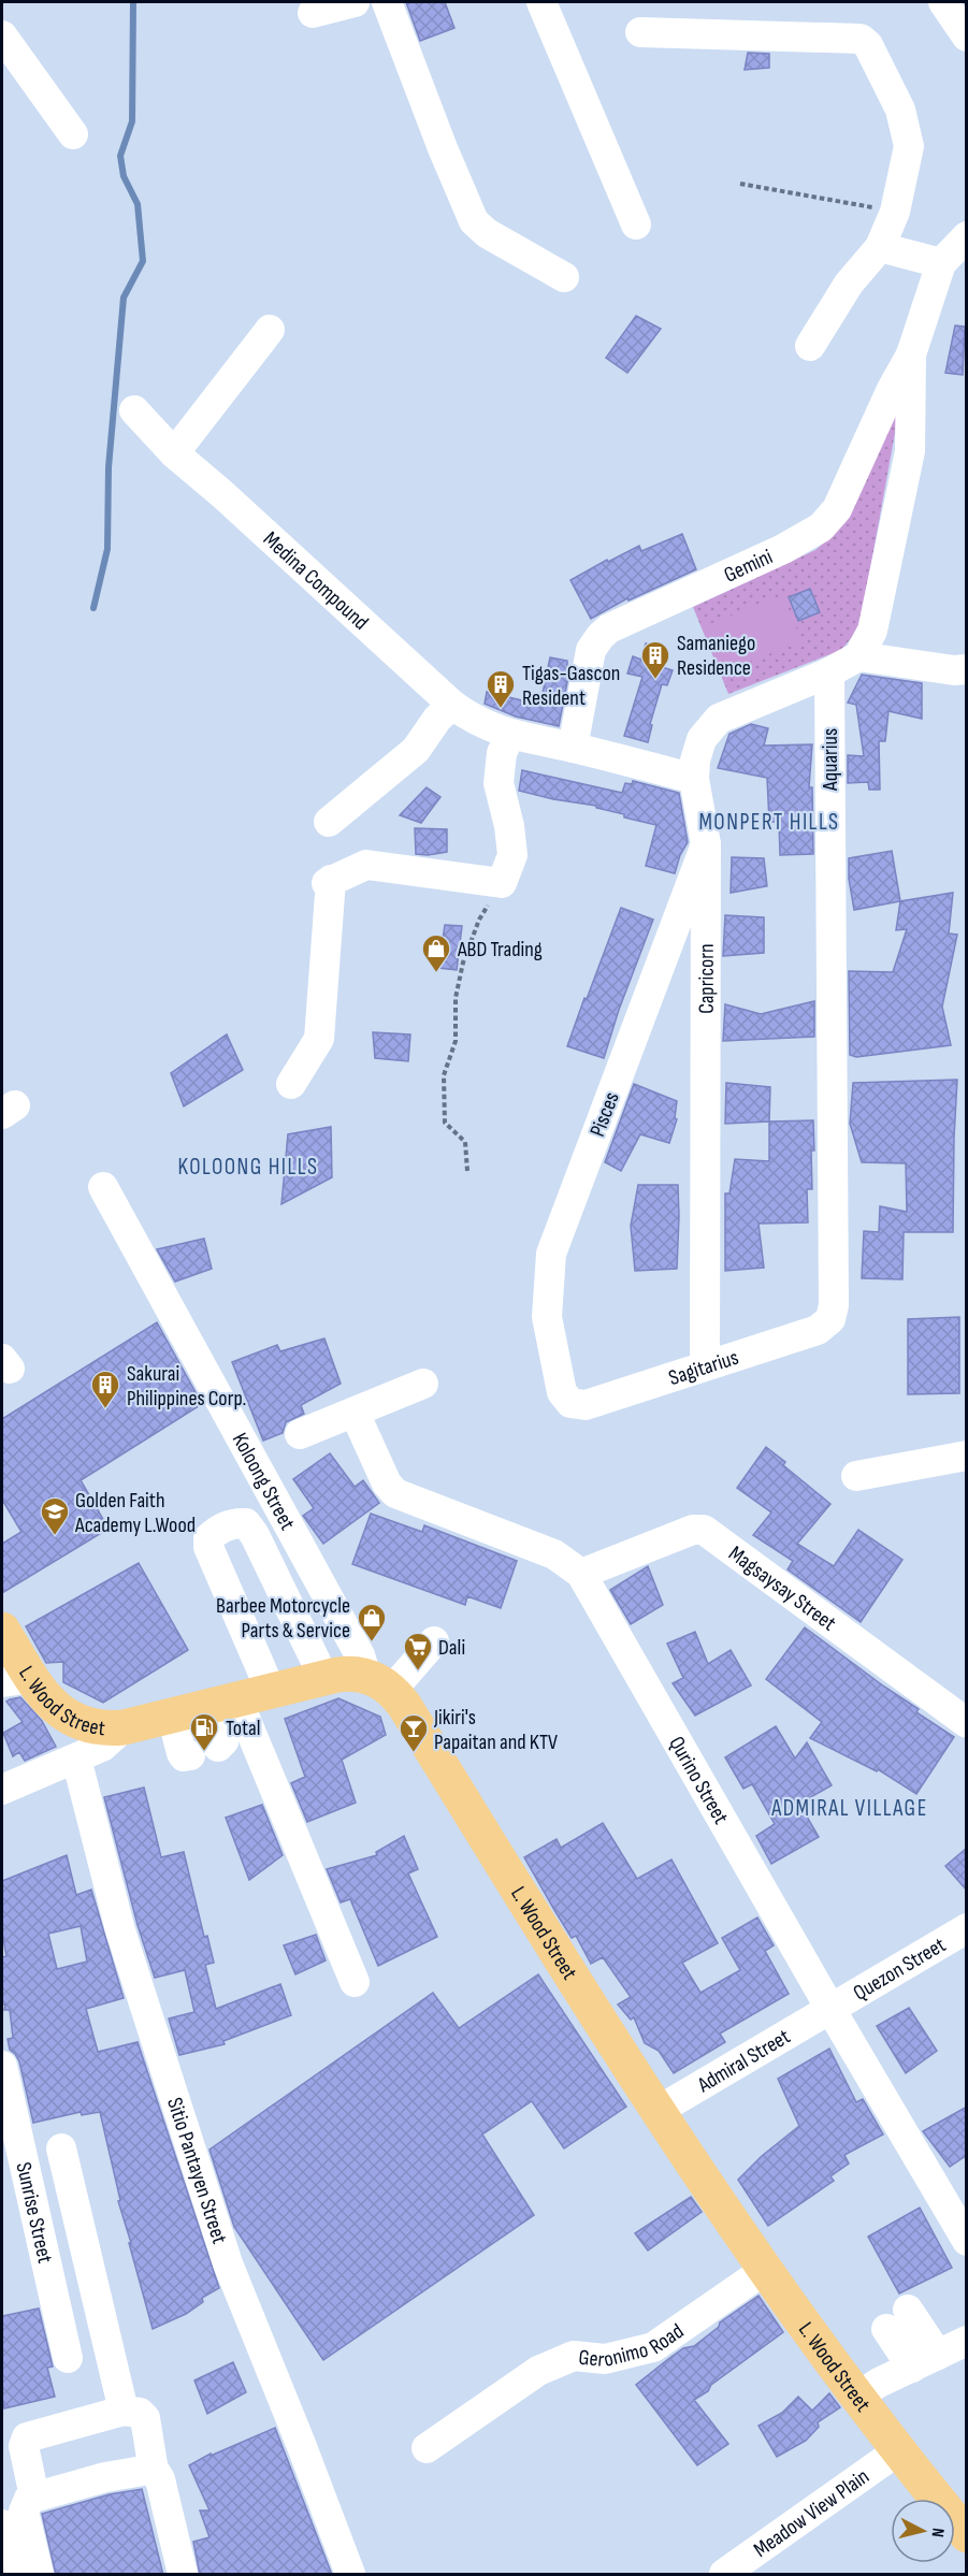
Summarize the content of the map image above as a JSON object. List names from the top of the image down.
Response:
{
  "streets": {
    "main road": ["L. Wood Street"],
    "street": [
      "Gemini",
      "Medina Compound",
      "Aquarius",
      "Capricorn",
      "Pisces",
      "Sagitarius",
      "Koloong Street",
      "Magsaysay Street",
      "Qurino Street",
      "Quezon Street",
      "Admiral Street",
      "Sitio Pantayen Street",
      "Sunrise Street",
      "Geronimo Road",
      "Meadow View Plain"
    ]
  },
  "crossings": [
    ["Aquarius", "Capricorn"],
    ["Aquarius", "Sagitarius"],
    ["Capricorn", "Pisces"],
    ["Capricorn", "Sagitarius"],
    ["Pisces", "Sagitarius"],
    ["Koloong Street", "L. Wood Street"],
    ["Magsaysay Street", "Qurino Street"],
    ["L. Wood Street", "Admiral Street"],
    ["L. Wood Street", "Geronimo Road"],
    ["L. Wood Street", "Meadow View Plain"],
    ["Qurino Street", "Quezon Street"],
    ["Qurino Street", "Admiral Street"],
    ["Quezon Street", "Admiral Street"]
  ],
  "districts": ["MONPERT HILLS", "KOLOONG HILLS", "ADMIRAL VILLAGE"],
  "places": {
    "building": ["Samaniego Residence", "Tigas-Gascon Resident", "Sakurai Philippines Corp."],
    "shop": ["ABD Trading", "Barbee Motorcycle Parts & Service"],
    "school or university": ["Golden Faith Academy L.Wood"],
    "supermarket": ["Dali"],
    "fuel station": ["Total"],
    "bar": ["Jikiri's Papaitan and KTV"]
  },
  "north": "right"
}
